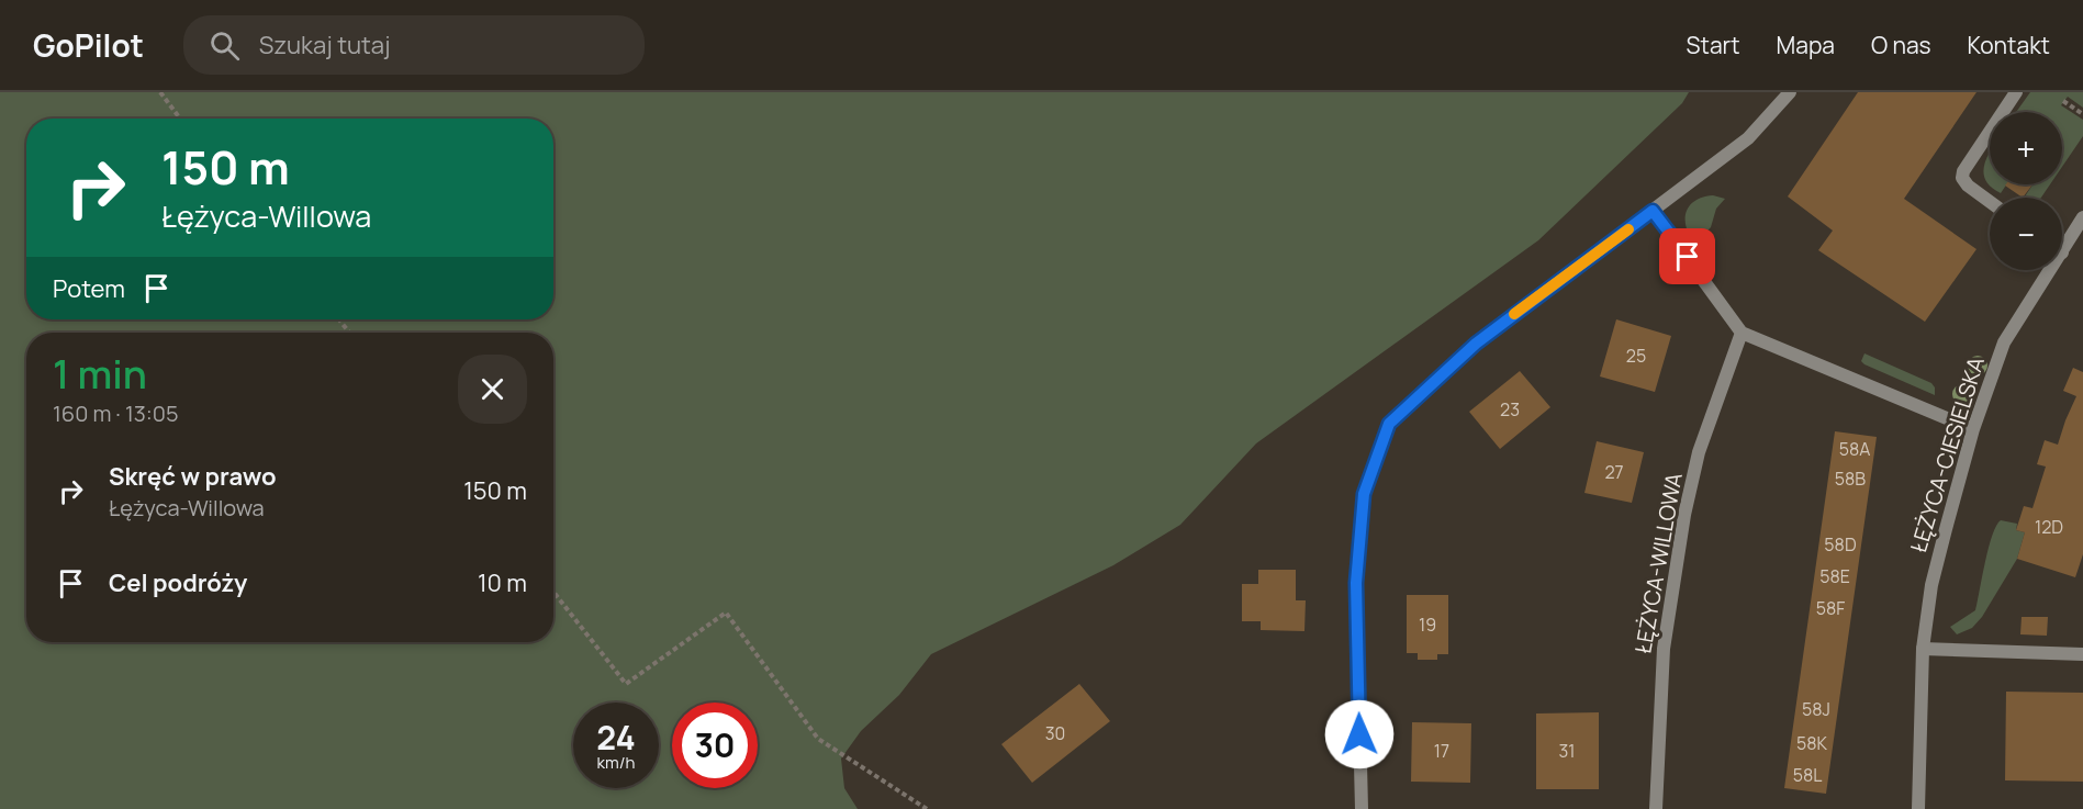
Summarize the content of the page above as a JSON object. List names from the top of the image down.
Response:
{
  "streets": {
    "street": ["ŁĘŻYCA-CIESIELSKA", "ŁĘŻYCA-WILLOWA"]
  },
  "house_numbers": [
    "25",
    "23",
    "58A",
    "27",
    "58B",
    "12D",
    "58D",
    "58E",
    "58F",
    "19",
    "58J",
    "30",
    "58K",
    "17",
    "31",
    "58L"
  ],
  "page": {
    "header": "GoPilot",
    "search": "Szukaj tutaj",
    "nav": [
      "Start",
      "Mapa",
      "O nas",
      "Kontakt"
    ],
    "map_buttons": ["+", "−"],
    "turn": ["150 m", "Łężyca-Willowa"],
    "then": "Potem",
    "heading": ["1 min", "160 m · 13:05"],
    "list": [
      {
        "name": "Skręć w prawo",
        "note": "Łężyca-Willowa",
        "value": "150 m"
      },
      {
        "name": "Cel podróży",
        "value": "10 m"
      }
    ],
    "speed": "24 km/h",
    "limit": "30"
  }
}
